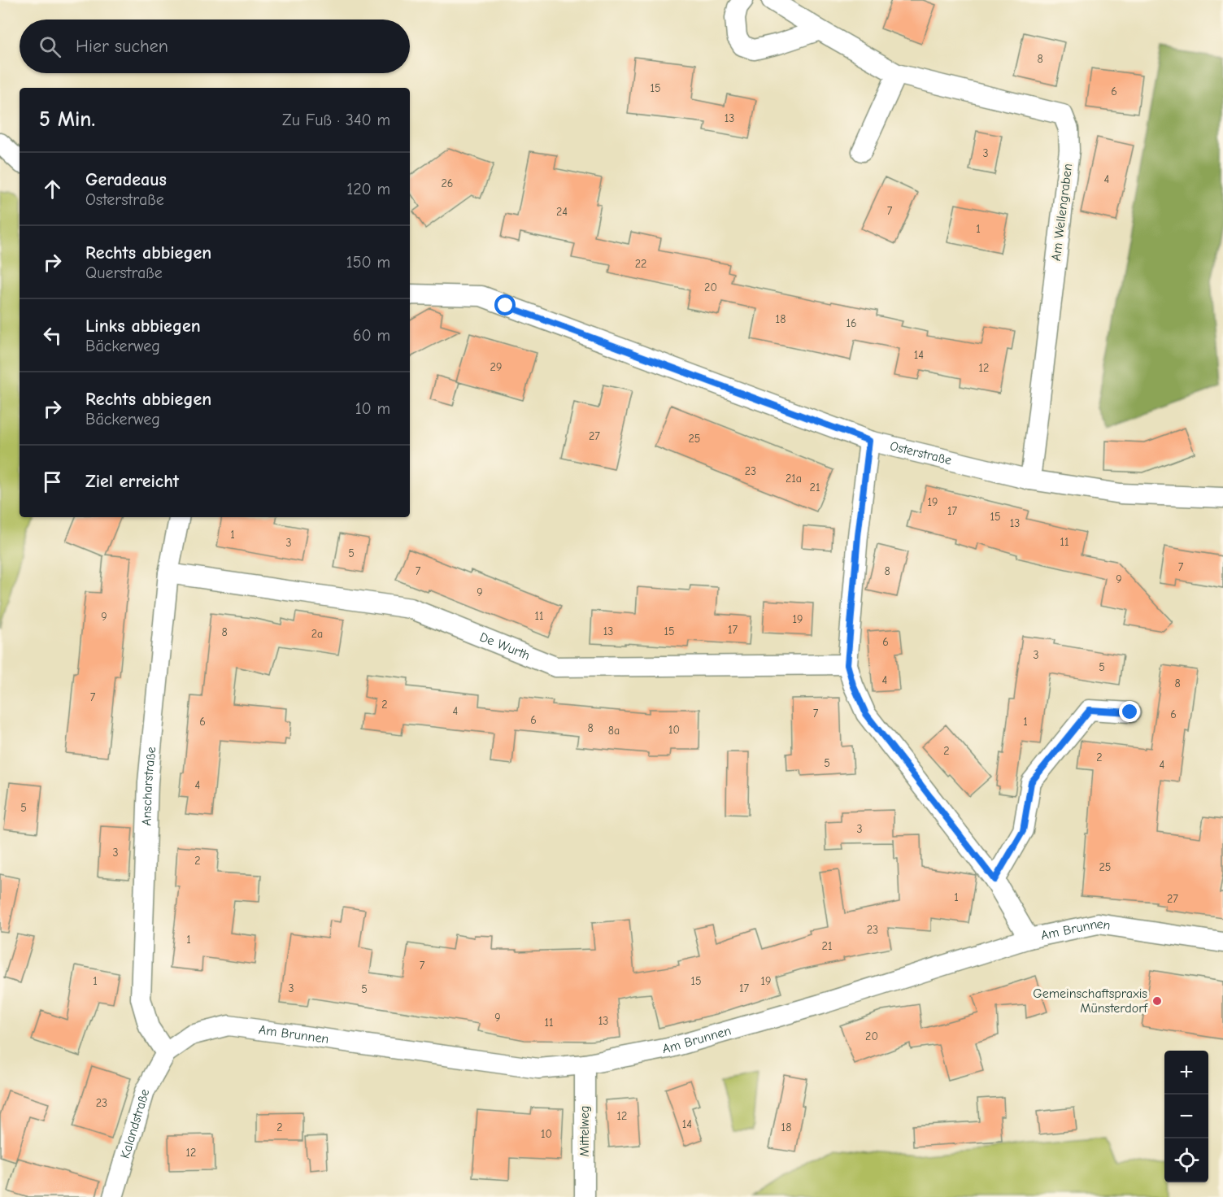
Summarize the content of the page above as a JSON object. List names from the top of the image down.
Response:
{
  "streets": {
    "street": [
      "Am Wellengraben",
      "Osterstraße",
      "De Wurth",
      "Anscharstraße",
      "Am Brunnen",
      "Kalandstraße",
      "Mittelweg"
    ]
  },
  "crossings": [
    ["Am Wellengraben", "Osterstraße"],
    ["De Wurth", "Anscharstraße"],
    ["Anscharstraße", "Am Brunnen"],
    ["Anscharstraße", "Kalandstraße"],
    ["Am Brunnen", "Kalandstraße"],
    ["Am Brunnen", "Mittelweg"]
  ],
  "places": ["Gemeinschaftspraxis Münsterdorf"],
  "house_numbers": [
    "8",
    "15",
    "6",
    "13",
    "3",
    "4",
    "26",
    "7",
    "24",
    "1",
    "22",
    "20",
    "18",
    "16",
    "14",
    "29",
    "12",
    "27",
    "25",
    "23",
    "21a",
    "21",
    "19",
    "17",
    "15",
    "13",
    "1",
    "11",
    "3",
    "5",
    "7",
    "7",
    "8",
    "9",
    "9",
    "11",
    "9",
    "19",
    "17",
    "13",
    "15",
    "8",
    "2a",
    "6",
    "3",
    "5",
    "4",
    "8",
    "7",
    "2",
    "4",
    "7",
    "6",
    "6",
    "6",
    "1",
    "8",
    "10",
    "8a",
    "2",
    "2",
    "5",
    "4",
    "4",
    "5",
    "3",
    "3",
    "2",
    "25",
    "1",
    "27",
    "23",
    "1",
    "21",
    "7",
    "1",
    "15",
    "19",
    "3",
    "17",
    "5",
    "9",
    "13",
    "11",
    "20",
    "23",
    "12",
    "14",
    "2",
    "18",
    "10",
    "12"
  ],
  "page": {
    "search": "Hier suchen",
    "heading": ["5 Min.", "Zu Fuß · 340 m"],
    "list": [
      ["Geradeaus", "Osterstraße", "120 m"],
      ["Rechts abbiegen", "Querstraße", "150 m"],
      ["Links abbiegen", "Bäckerweg", "60 m"],
      ["Rechts abbiegen", "Bäckerweg", "10 m"],
      "Ziel erreicht"
    ],
    "map_buttons": ["+", "−"]
  }
}
